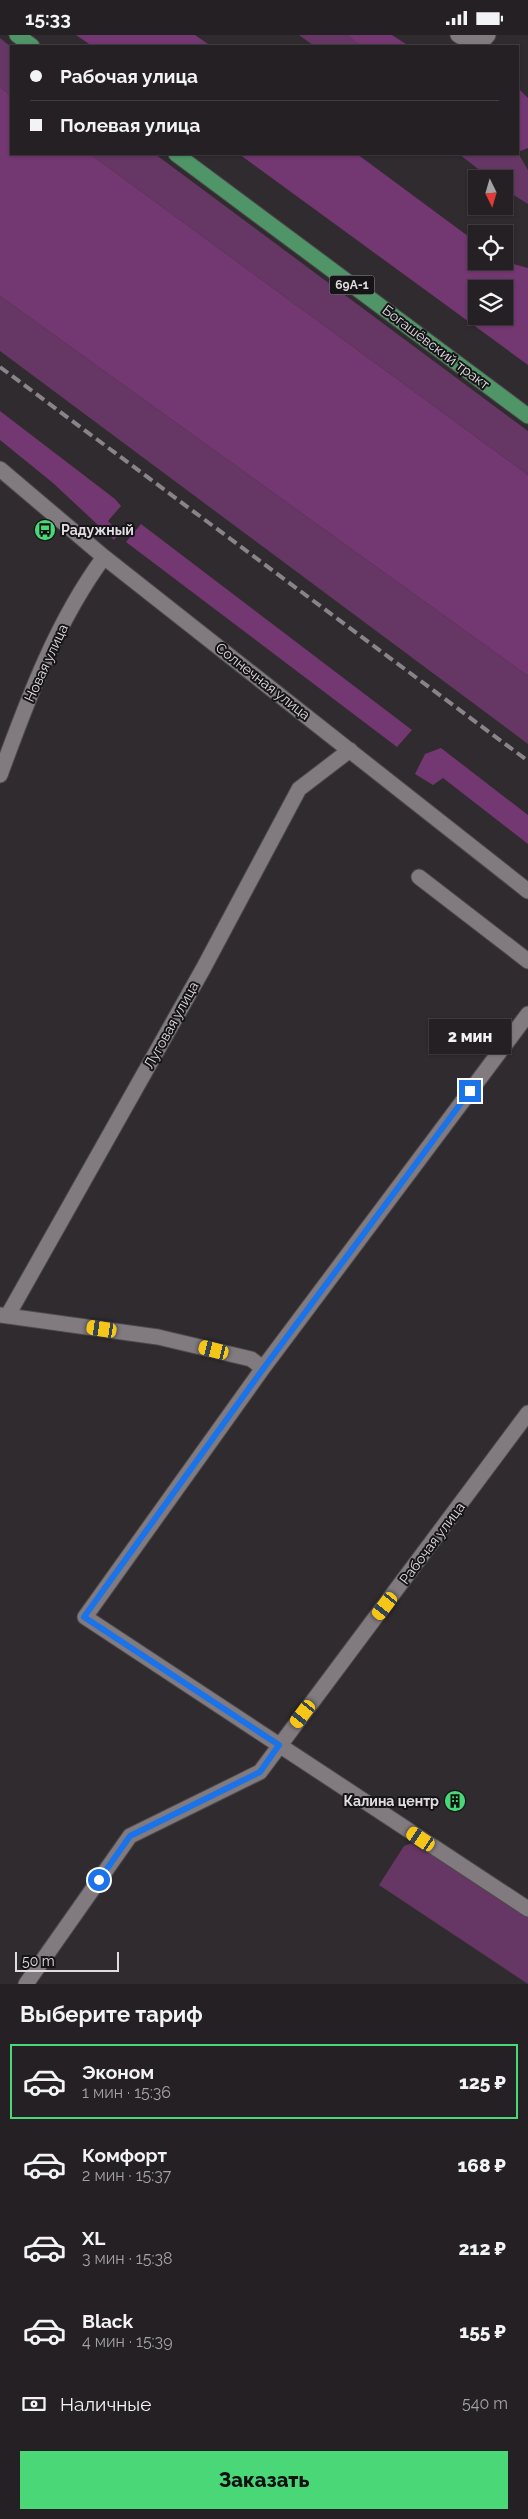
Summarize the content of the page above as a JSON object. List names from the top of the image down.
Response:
{
  "streets": {
    "main road": ["69А-1", "Богашёвский тракт"],
    "street": [
      "Новая улица",
      "Солнечная улица",
      "Луговая улица",
      "Рабочая улица"
    ]
  },
  "crossings": [
    ["Новая улица", "Солнечная улица"],
    ["Солнечная улица", "Луговая улица"]
  ],
  "places": {
    "bus stop": ["Радужный"],
    "building": ["Калина центр"]
  },
  "scale_bar": "50 m",
  "north": "bottom",
  "page": {
    "status": "15:33",
    "banner": ["Рабочая улица", "Полевая улица"],
    "bubble": "2 мин",
    "scale": "50 m",
    "heading": "Выберите тариф",
    "list": [
      {
        "name": "Эконом",
        "note": "1 мин · 15:36",
        "value": "125 ₽"
      },
      {
        "name": "Комфорт",
        "note": "2 мин · 15:37",
        "value": "168 ₽"
      },
      {
        "name": "XL",
        "note": "3 мин · 15:38",
        "value": "212 ₽"
      },
      {
        "name": "Black",
        "note": "4 мин · 15:39",
        "value": "155 ₽"
      }
    ],
    "pay": ["Наличные", "540 m"],
    "buttons": "Заказать"
  }
}
